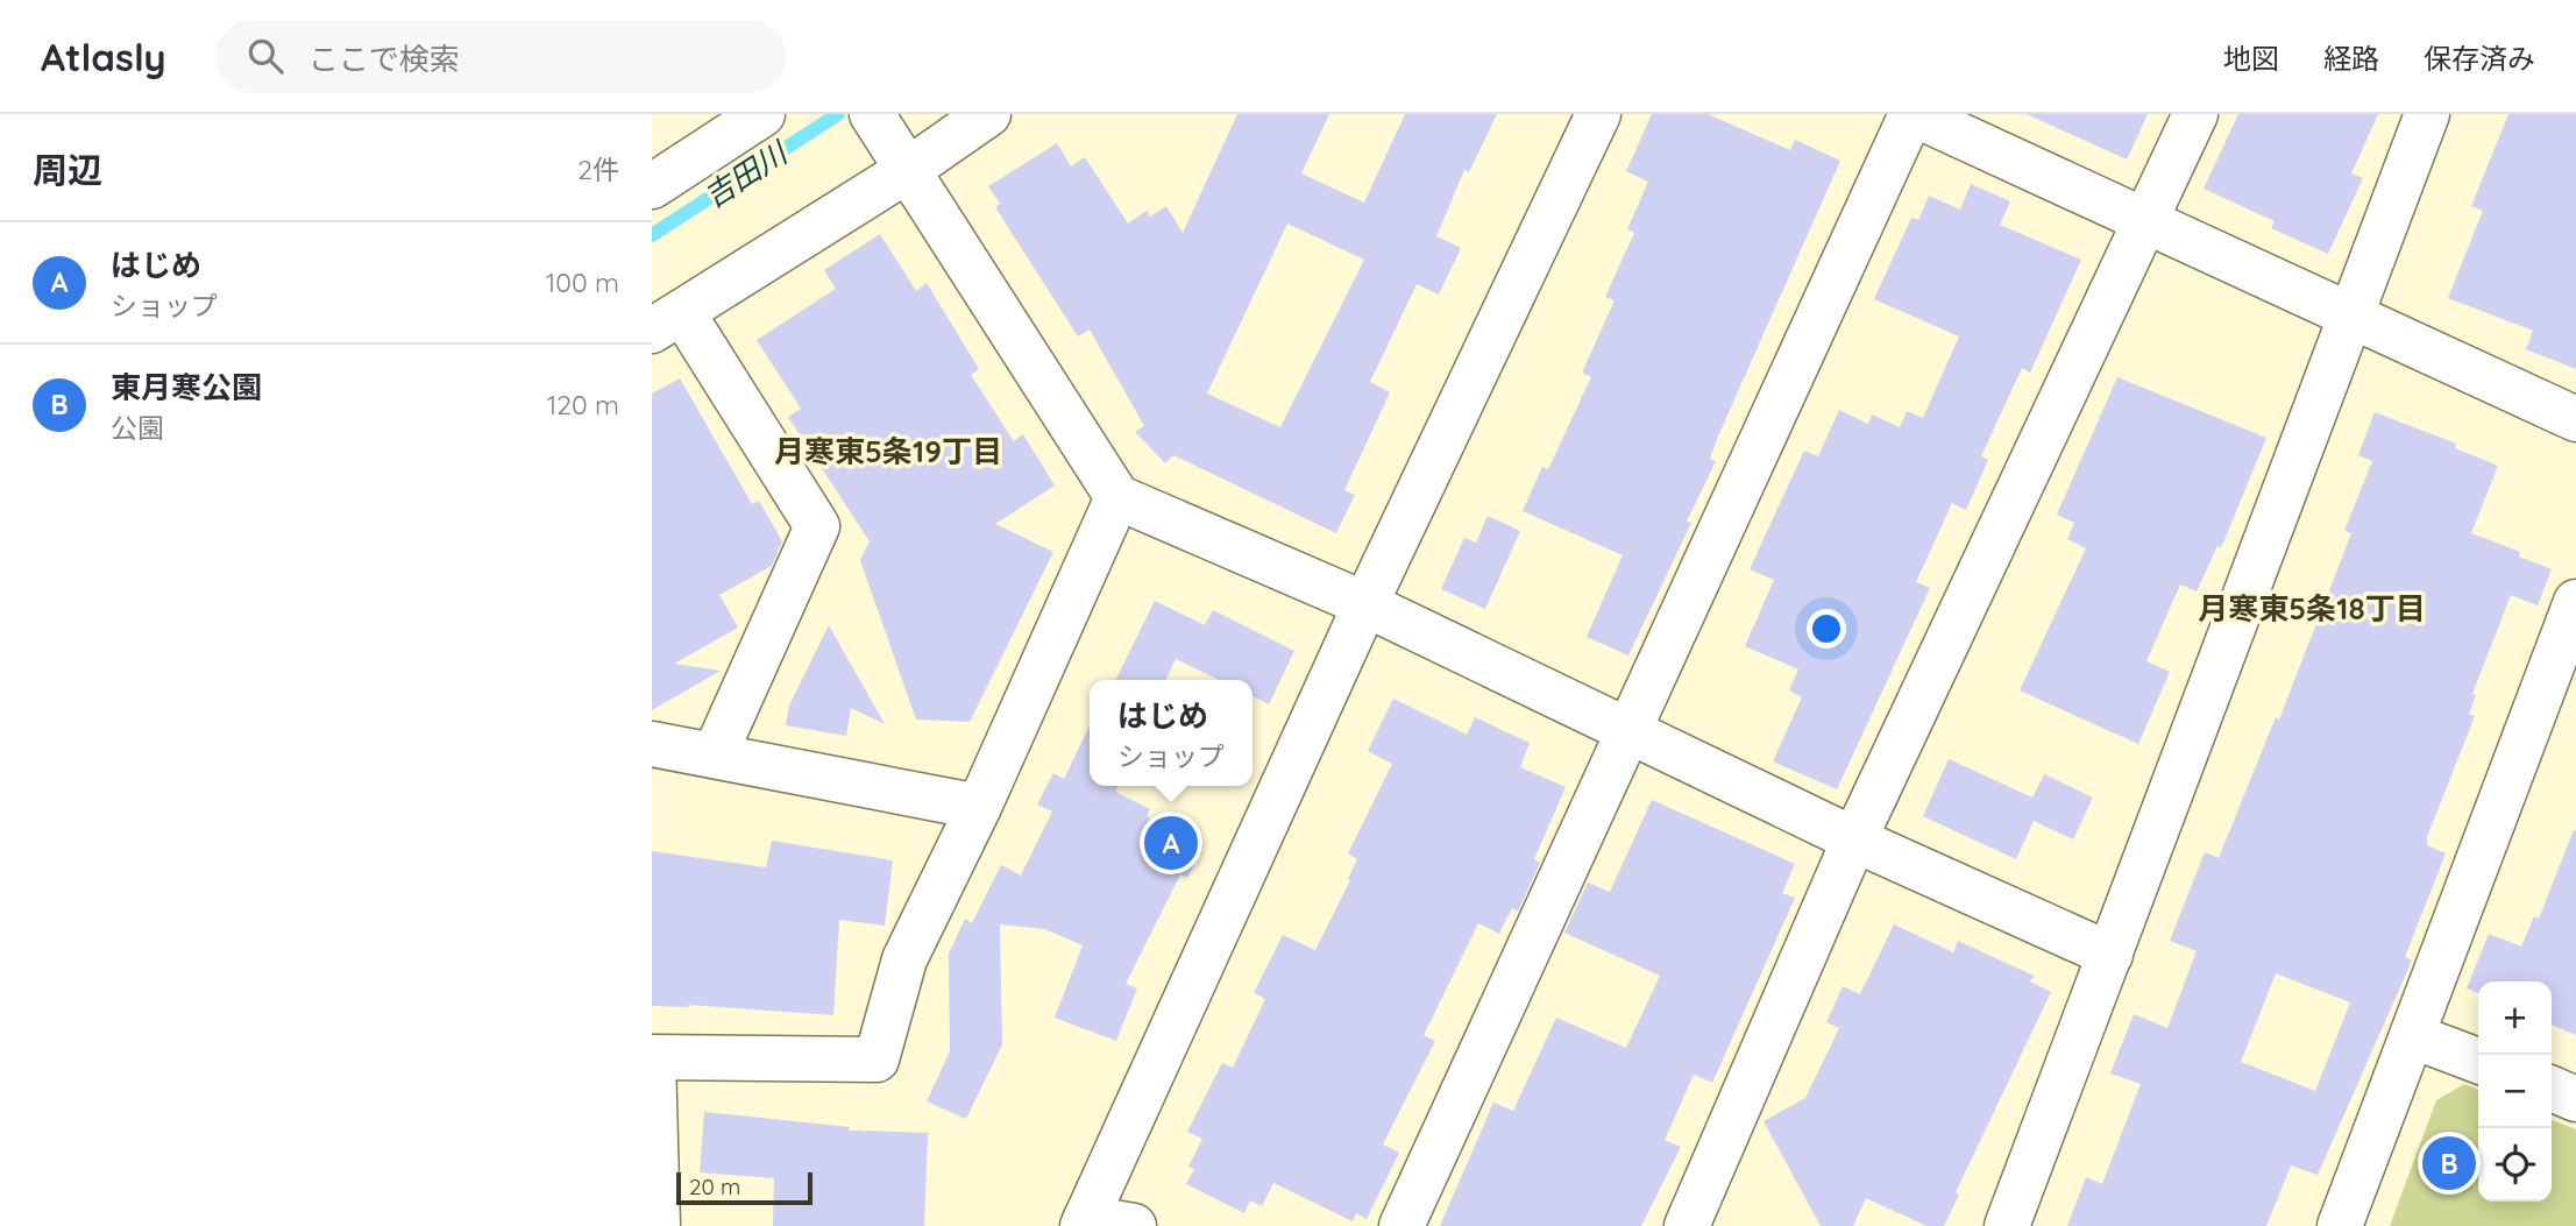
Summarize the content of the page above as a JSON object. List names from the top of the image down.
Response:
{
  "districts": ["月寒東5条19丁目", "月寒東5条18丁目"],
  "water": ["吉田川"],
  "scale_bar": "20 m",
  "page": {
    "header": "Atlasly",
    "search": "ここで検索",
    "nav": ["地図", "経路", "保存済み"],
    "heading": ["周辺", "2件"],
    "list": [
      {
        "mark": "A",
        "name": "はじめ",
        "note": "ショップ",
        "value": "100 m"
      },
      {
        "mark": "B",
        "name": "東月寒公園",
        "note": "公園",
        "value": "120 m"
      }
    ],
    "popup": ["はじめ", "ショップ"],
    "pins": ["A", "B"],
    "map_buttons": ["+", "−"],
    "scale": "20 m"
  }
}
